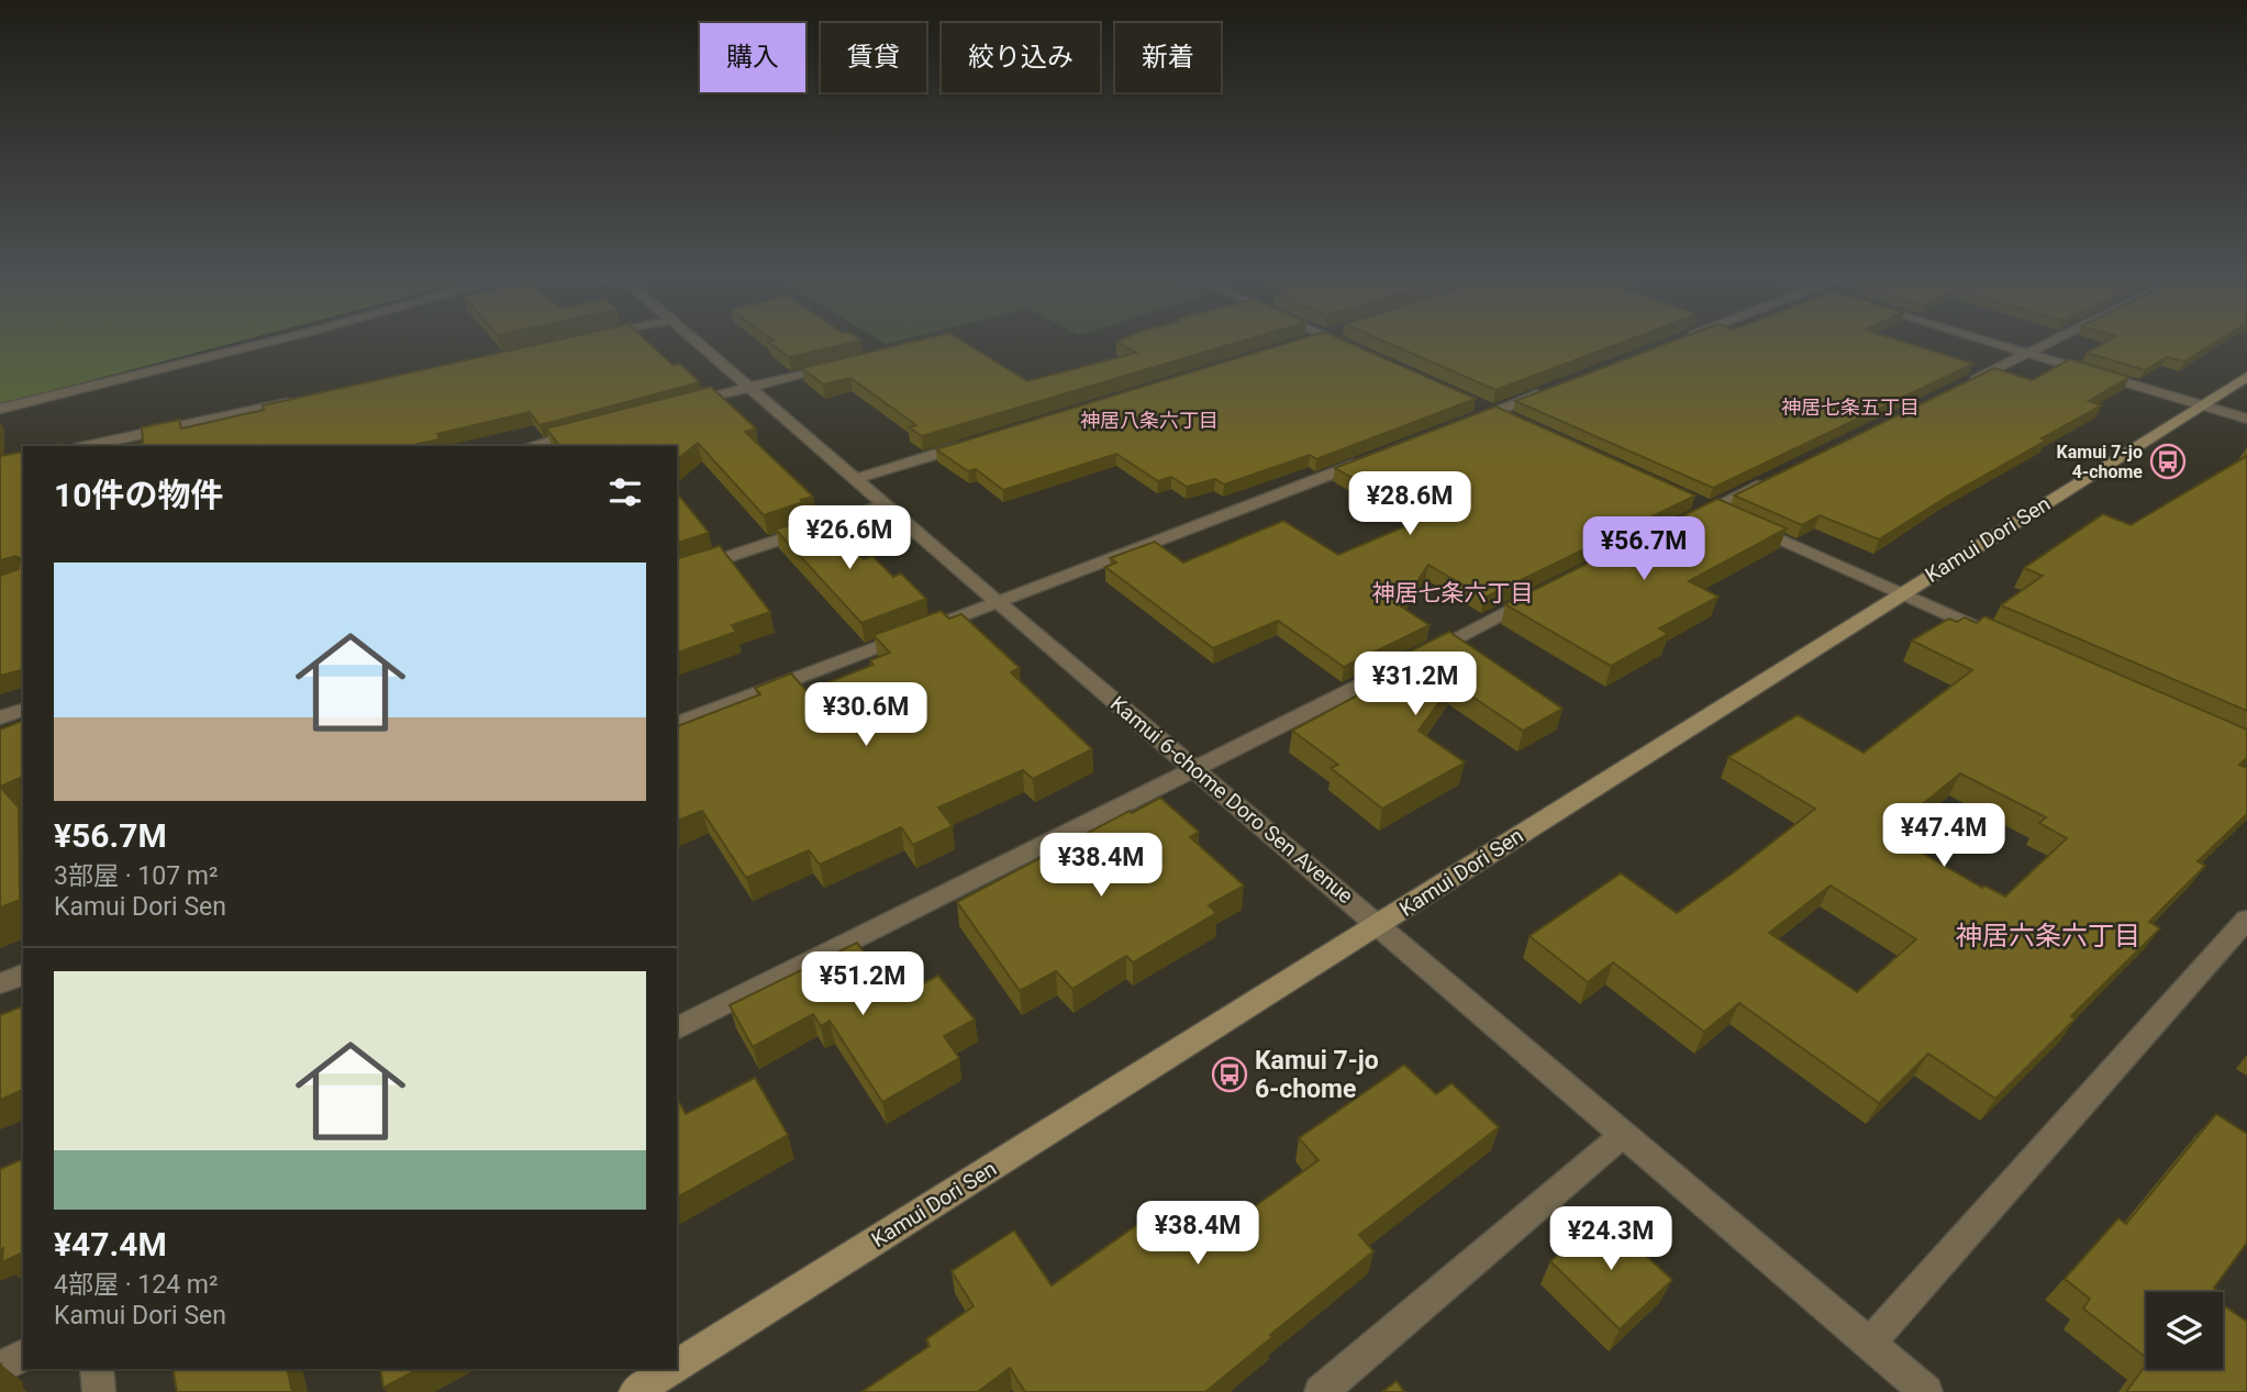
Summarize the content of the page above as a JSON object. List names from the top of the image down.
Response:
{
  "streets": {
    "street": ["Kamui Dori Sen", "Kamui 6-chome Doro Sen Avenue"]
  },
  "crossings": [
    ["Kamui Dori Sen", "Kamui 6-chome Doro Sen Avenue"]
  ],
  "districts": [
    "神居七条五丁目",
    "神居八条六丁目",
    "神居七条六丁目",
    "神居六条六丁目"
  ],
  "places": {
    "bus stop": ["Kamui 7-jo 4-chome", "Kamui 7-jo 6-chome"]
  },
  "page": {
    "chip": [
      "購入",
      "賃貸",
      "絞り込み",
      "新着"
    ],
    "heading": "10件の物件",
    "price": [
      "¥28.6M",
      "¥26.6M",
      "¥56.7M",
      "¥31.2M",
      "¥30.6M",
      "¥47.4M",
      "¥38.4M",
      "¥51.2M",
      "¥38.4M",
      "¥24.3M"
    ],
    "list": [
      {
        "name": "¥56.7M",
        "note": "3部屋 · 107 m² · Kamui Dori Sen"
      },
      {
        "name": "¥47.4M",
        "note": "4部屋 · 124 m² · Kamui Dori Sen"
      }
    ]
  }
}
